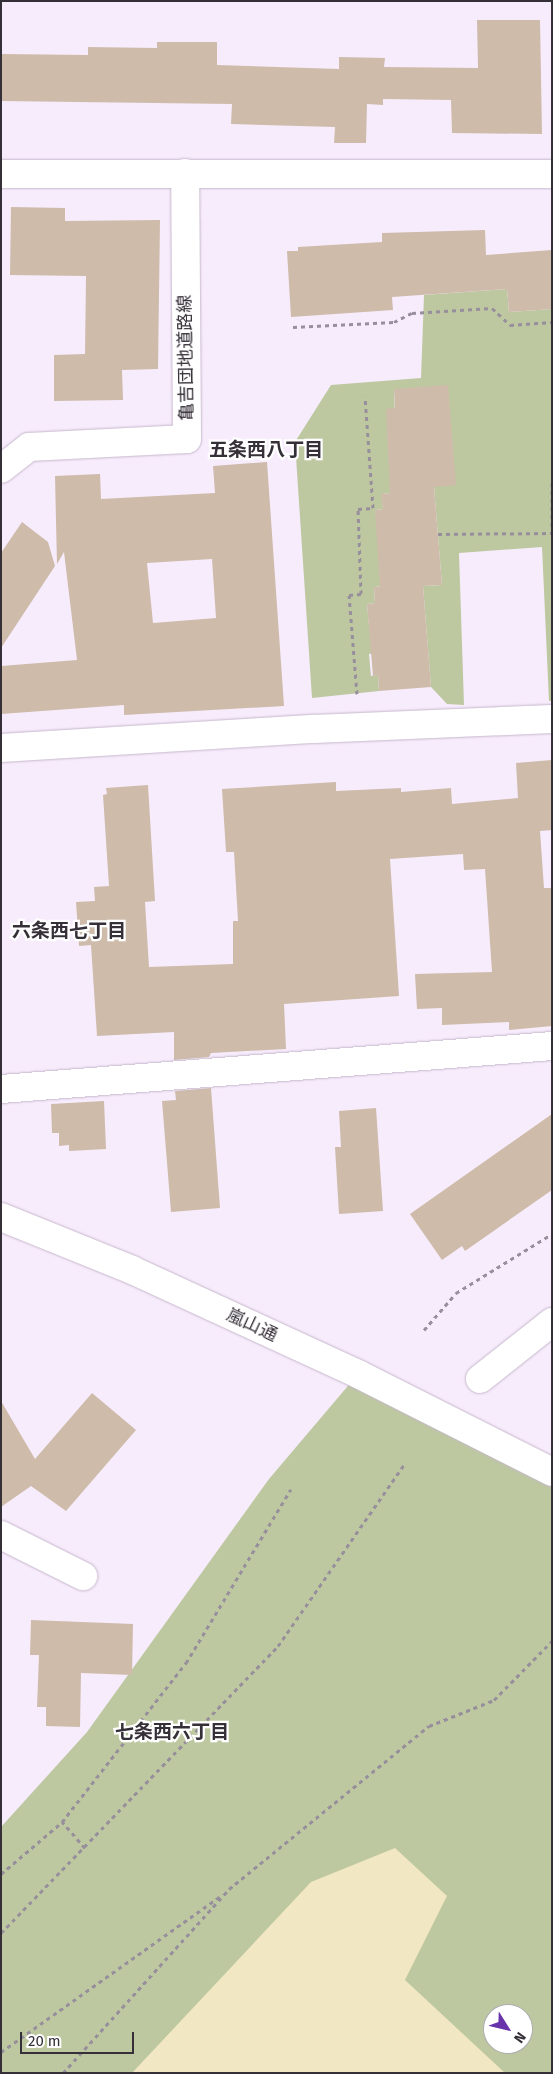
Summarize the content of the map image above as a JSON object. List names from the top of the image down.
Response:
{
  "streets": {
    "street": ["亀吉団地道路線", "嵐山通"]
  },
  "districts": ["五条西八丁目", "六条西七丁目", "七条西六丁目"],
  "scale_bar": "20 m",
  "north": "bottom right"
}
